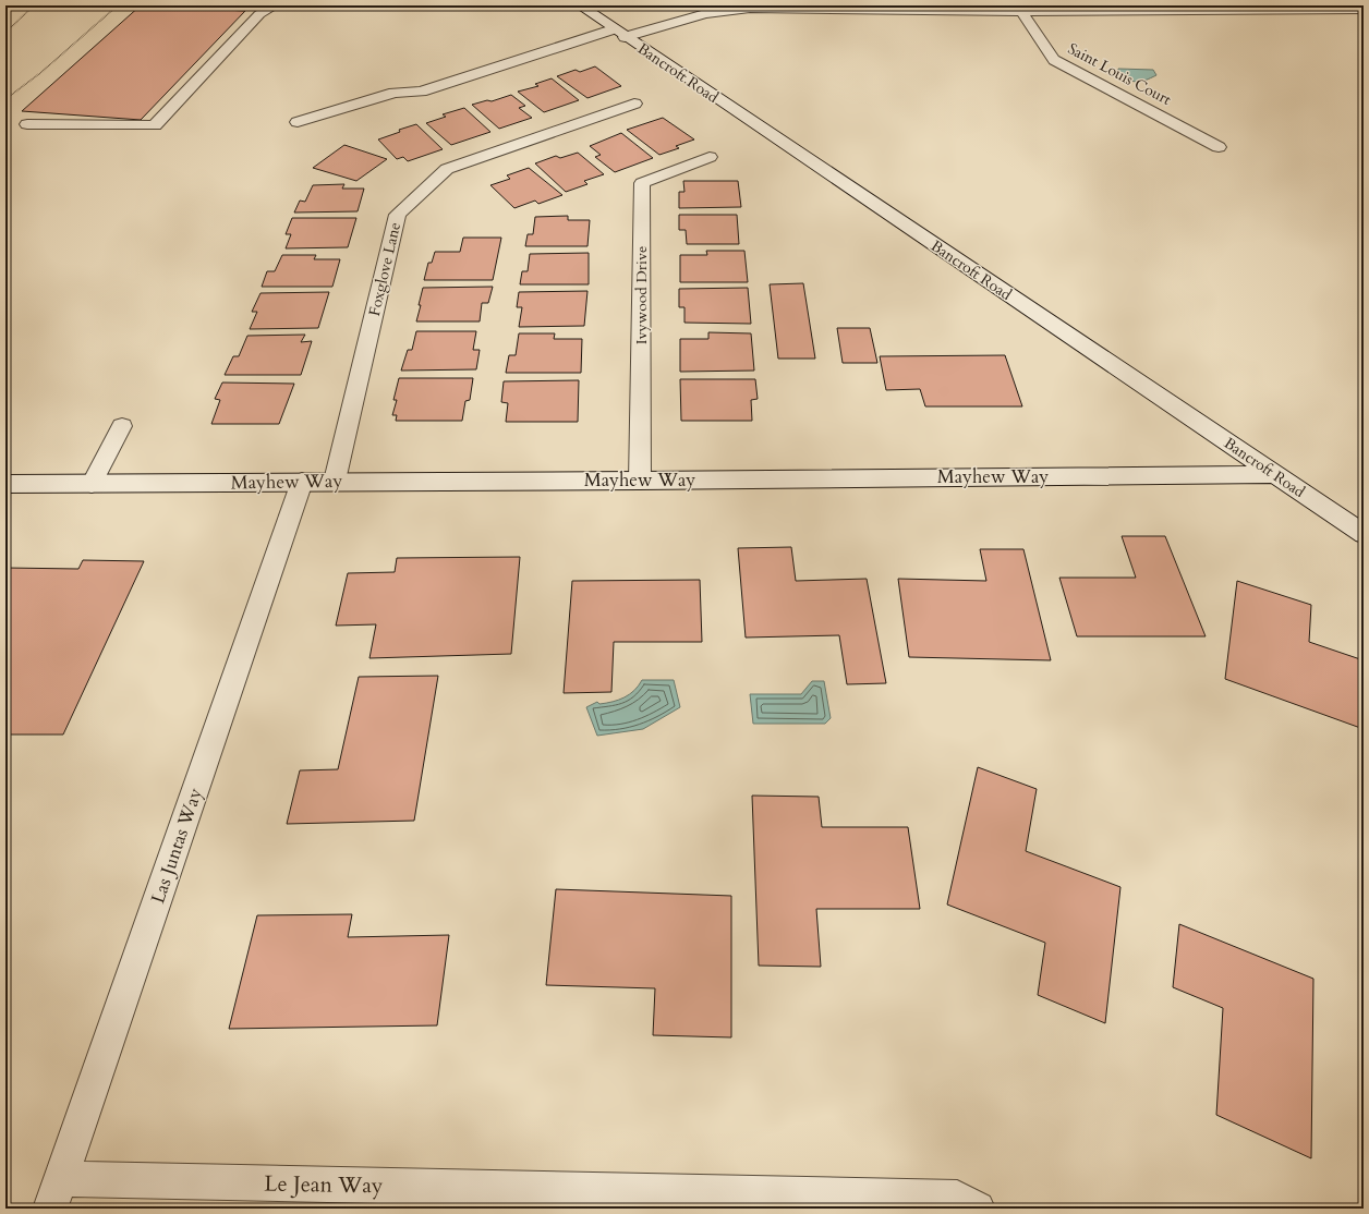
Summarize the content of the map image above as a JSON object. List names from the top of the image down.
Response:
{
  "streets": {
    "street": [
      "Bancroft Road",
      "Saint Louis Court",
      "Foxglove Lane",
      "Ivywood Drive",
      "Mayhew Way",
      "Las Juntas Way",
      "Le Jean Way"
    ]
  },
  "crossings": [
    ["Bancroft Road", "Mayhew Way"],
    ["Foxglove Lane", "Mayhew Way"],
    ["Ivywood Drive", "Mayhew Way"],
    ["Mayhew Way", "Las Juntas Way"],
    ["Las Juntas Way", "Le Jean Way"]
  ]
}
